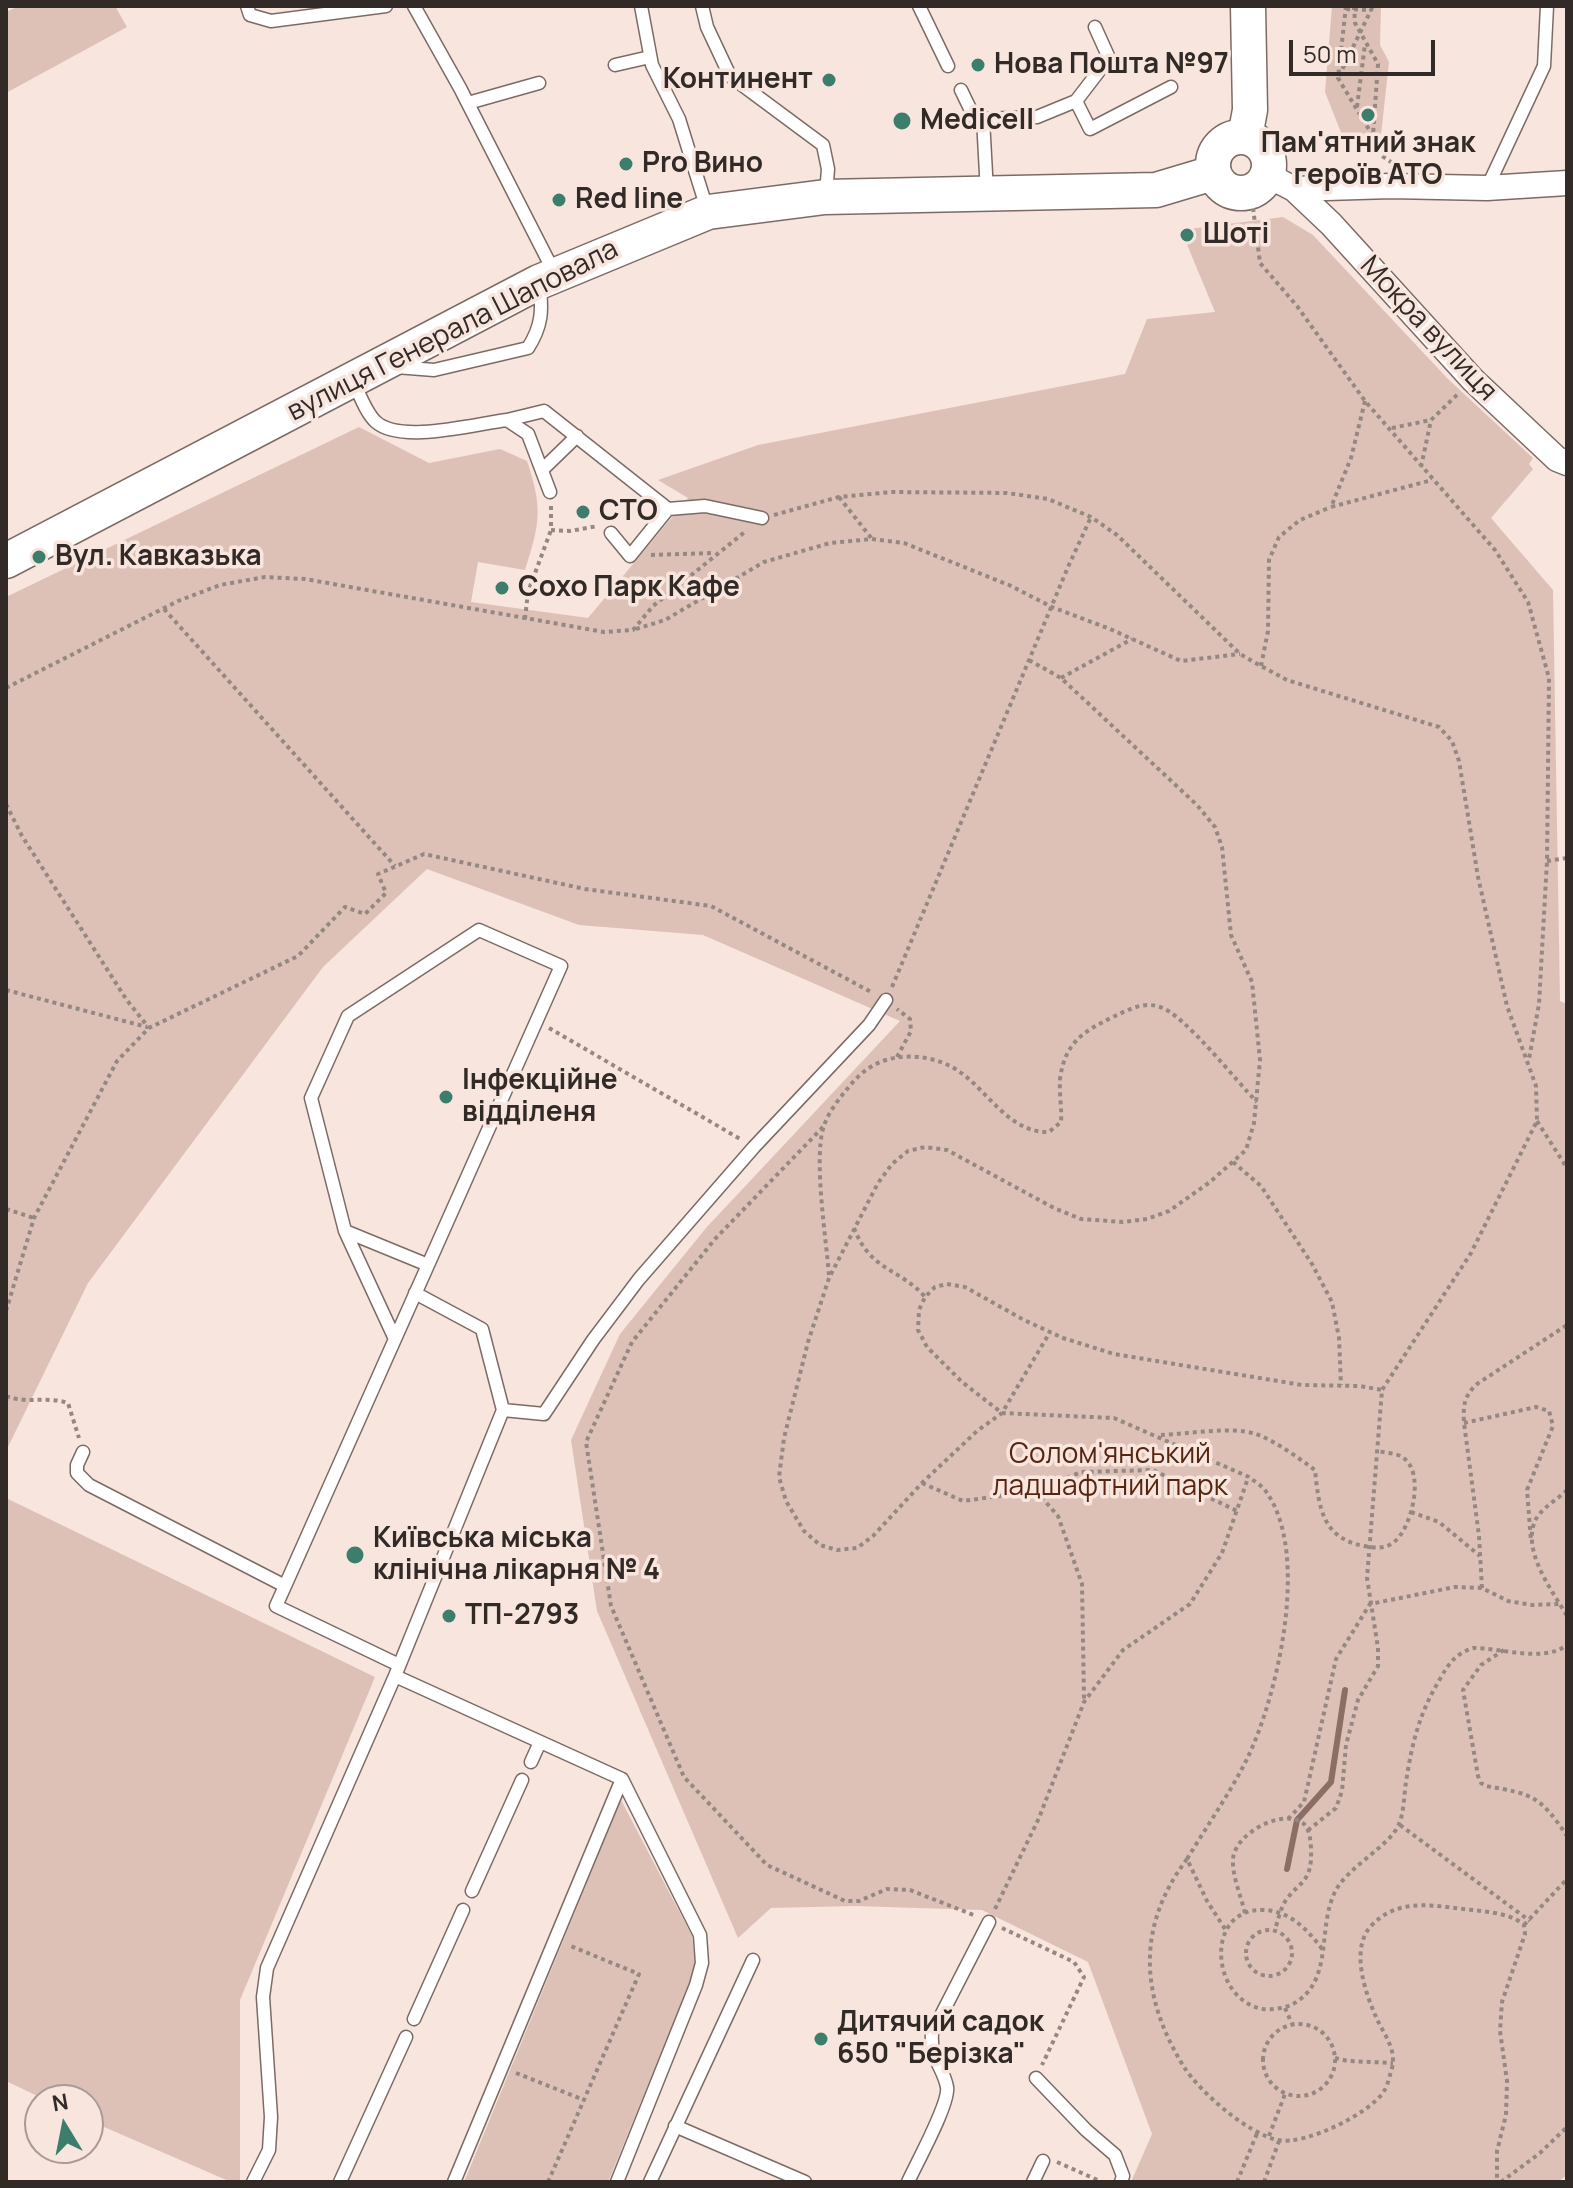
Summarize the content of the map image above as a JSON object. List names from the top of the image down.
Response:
{
  "streets": {
    "street": ["Мокра вулиця", "вулиця Генерала Шаповала"]
  },
  "crossings": [
    ["Мокра вулиця", "вулиця Генерала Шаповала"]
  ],
  "parks": ["Солом'янський ладшафтний парк"],
  "places": [
    "Нова Пошта №97",
    "Континент",
    "Пам'ятний знак героїв АТО",
    "Medicell",
    "Pro Вино",
    "Red line",
    "Шоті",
    "СТО",
    "Вул. Кавказька",
    "Сохо Парк Кафе",
    "Інфекційне відділеня",
    "Київська міська клінічна лікарня № 4",
    "ТП-2793",
    "Дитячий садок 650 \"Берізка\""
  ],
  "scale_bar": "50 m",
  "north": "top"
}
